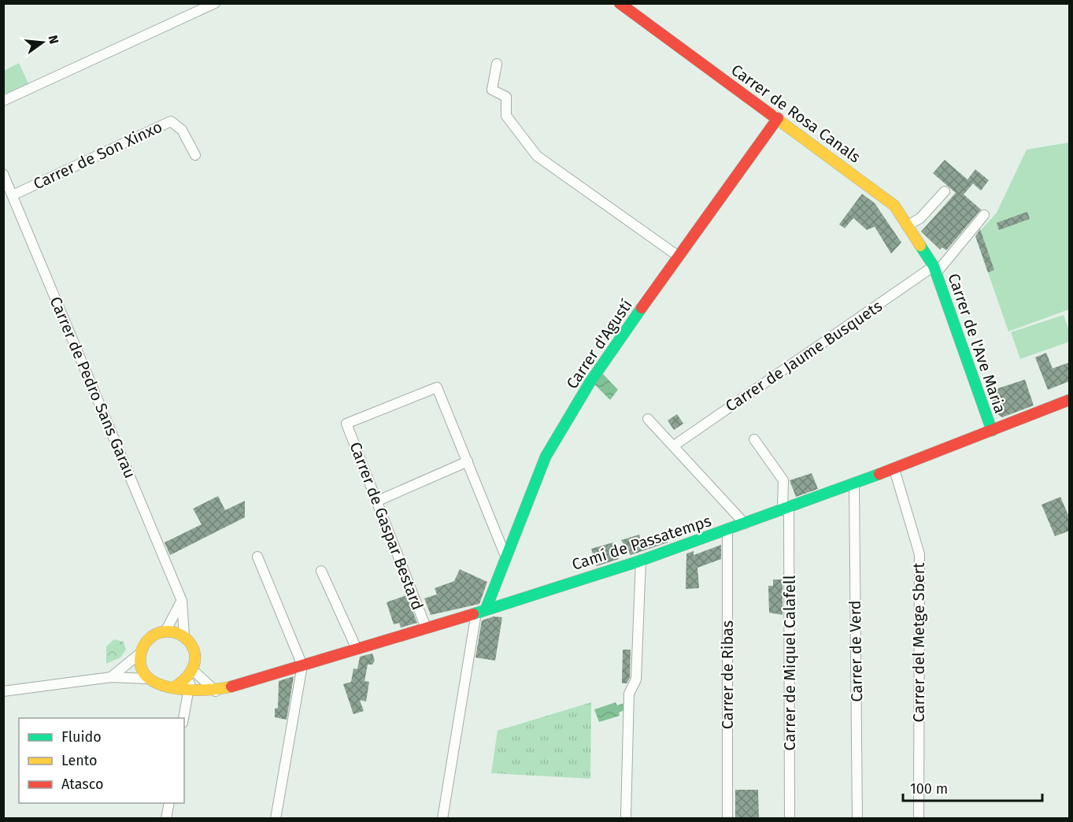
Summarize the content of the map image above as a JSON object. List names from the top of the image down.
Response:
{
  "streets": {
    "street": [
      "Carrer de Rosa Canals",
      "Carrer de Son Xinxo",
      "Carrer de l'Ave Maria",
      "Carrer d'Agustí",
      "Carrer de Jaume Busquets",
      "Carrer de Pedro Sans Garau",
      "Carrer de Gaspar Bestard",
      "Camí de Passatemps",
      "Carrer del Metge Sbert",
      "Carrer de Verd",
      "Carrer de Miquel Calafell",
      "Carrer de Ribas"
    ]
  },
  "crossings": [
    ["Carrer de Rosa Canals", "Carrer de l'Ave Maria"],
    ["Carrer de Rosa Canals", "Carrer d'Agustí"],
    ["Carrer de Rosa Canals", "Carrer de Jaume Busquets"],
    ["Carrer de Son Xinxo", "Carrer de Pedro Sans Garau"],
    ["Carrer de l'Ave Maria", "Carrer de Jaume Busquets"],
    ["Carrer de l'Ave Maria", "Camí de Passatemps"],
    ["Carrer d'Agustí", "Camí de Passatemps"],
    ["Carrer de Gaspar Bestard", "Camí de Passatemps"],
    ["Camí de Passatemps", "Carrer del Metge Sbert"],
    ["Camí de Passatemps", "Carrer de Verd"],
    ["Camí de Passatemps", "Carrer de Miquel Calafell"],
    ["Camí de Passatemps", "Carrer de Ribas"]
  ],
  "legend": ["Fluido", "Lento", "Atasco"],
  "scale_bar": "100 m",
  "north": "right"
}
